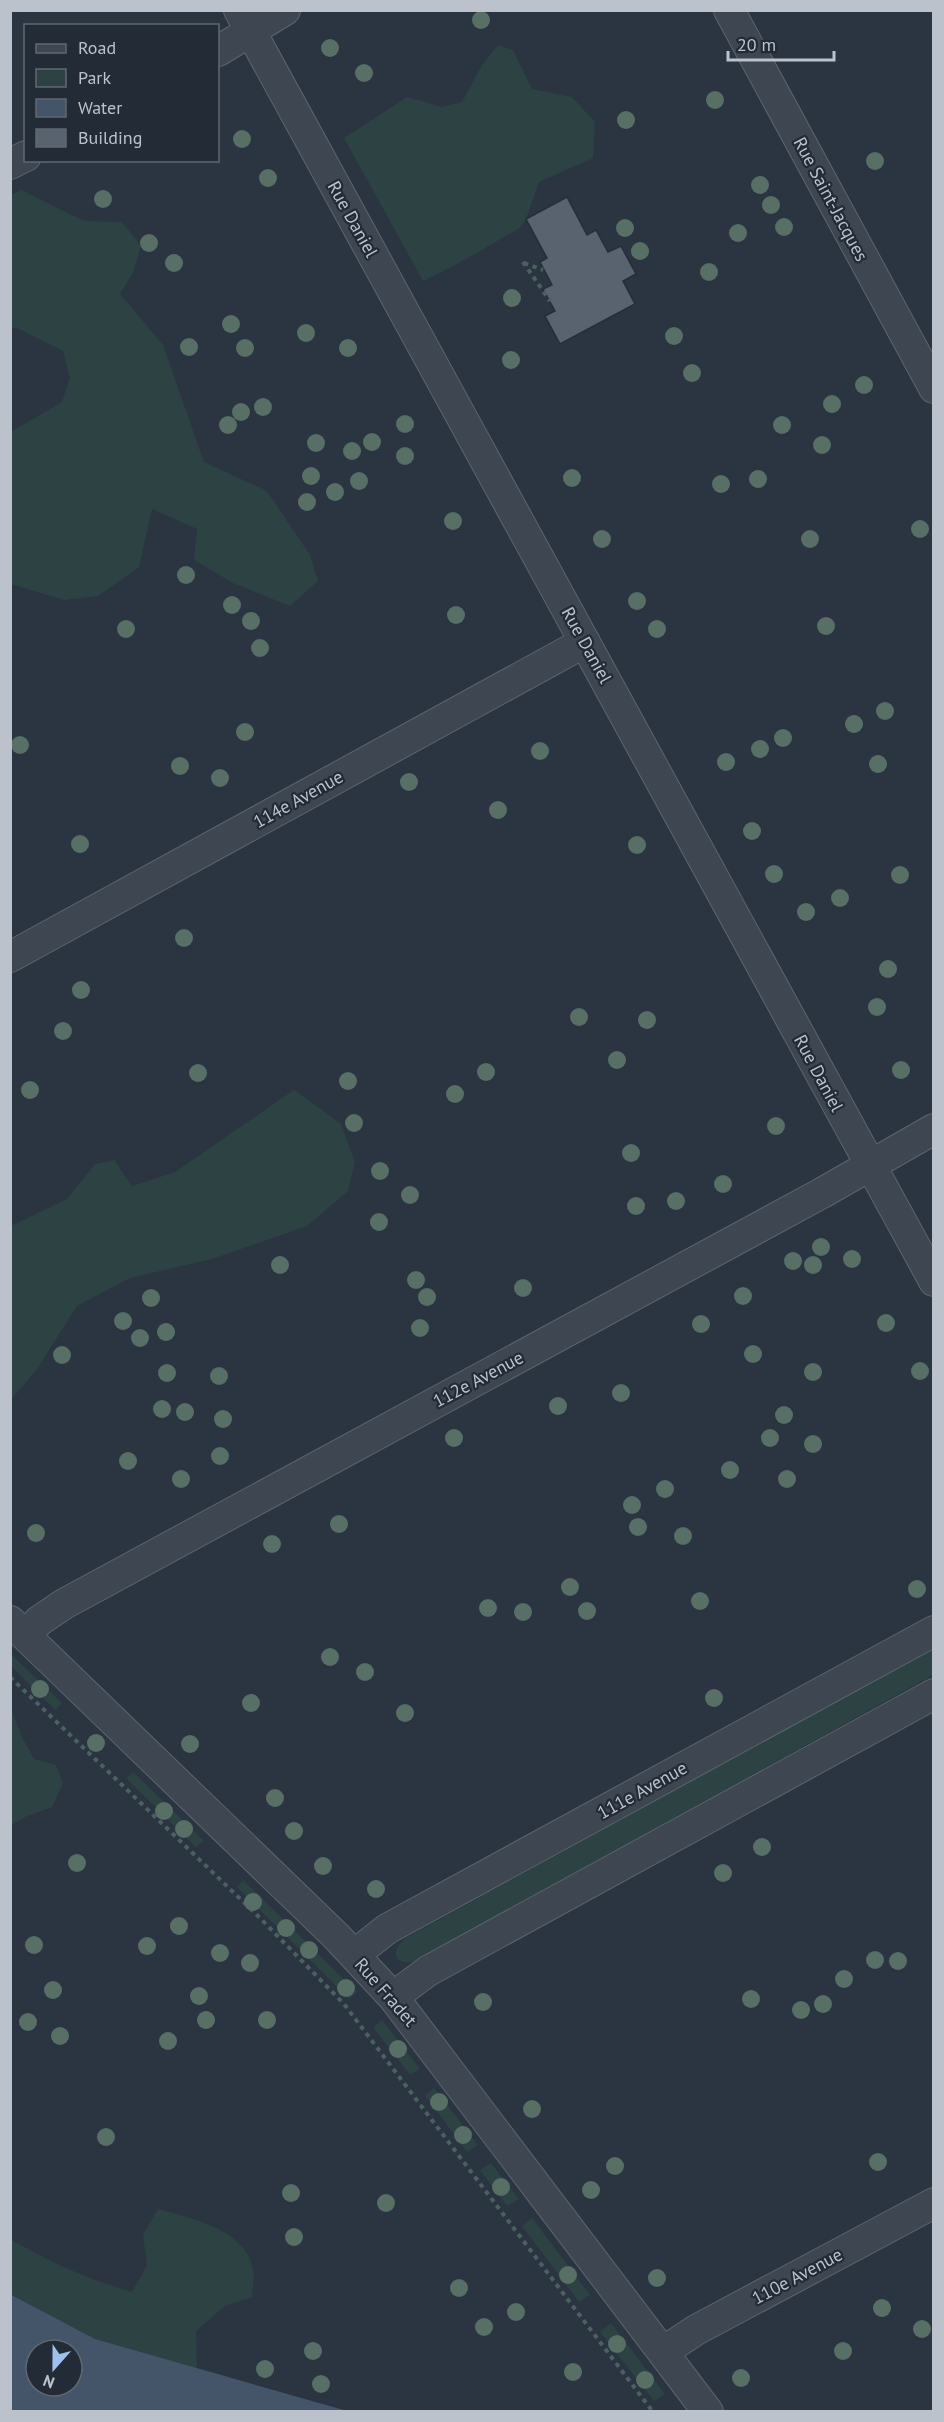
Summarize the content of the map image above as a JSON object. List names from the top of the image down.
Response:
{
  "streets": {
    "street": [
      "Rue Saint-Jacques",
      "Rue Daniel",
      "114e Avenue",
      "112e Avenue",
      "111e Avenue",
      "Rue Fradet",
      "110e Avenue"
    ]
  },
  "crossings": [
    ["Rue Daniel", "114e Avenue"],
    ["Rue Daniel", "112e Avenue"],
    ["112e Avenue", "Rue Fradet"],
    ["111e Avenue", "Rue Fradet"],
    ["Rue Fradet", "110e Avenue"]
  ],
  "legend": [
    "Road",
    "Park",
    "Water",
    "Building"
  ],
  "scale_bar": "20 m",
  "north": "bottom"
}
